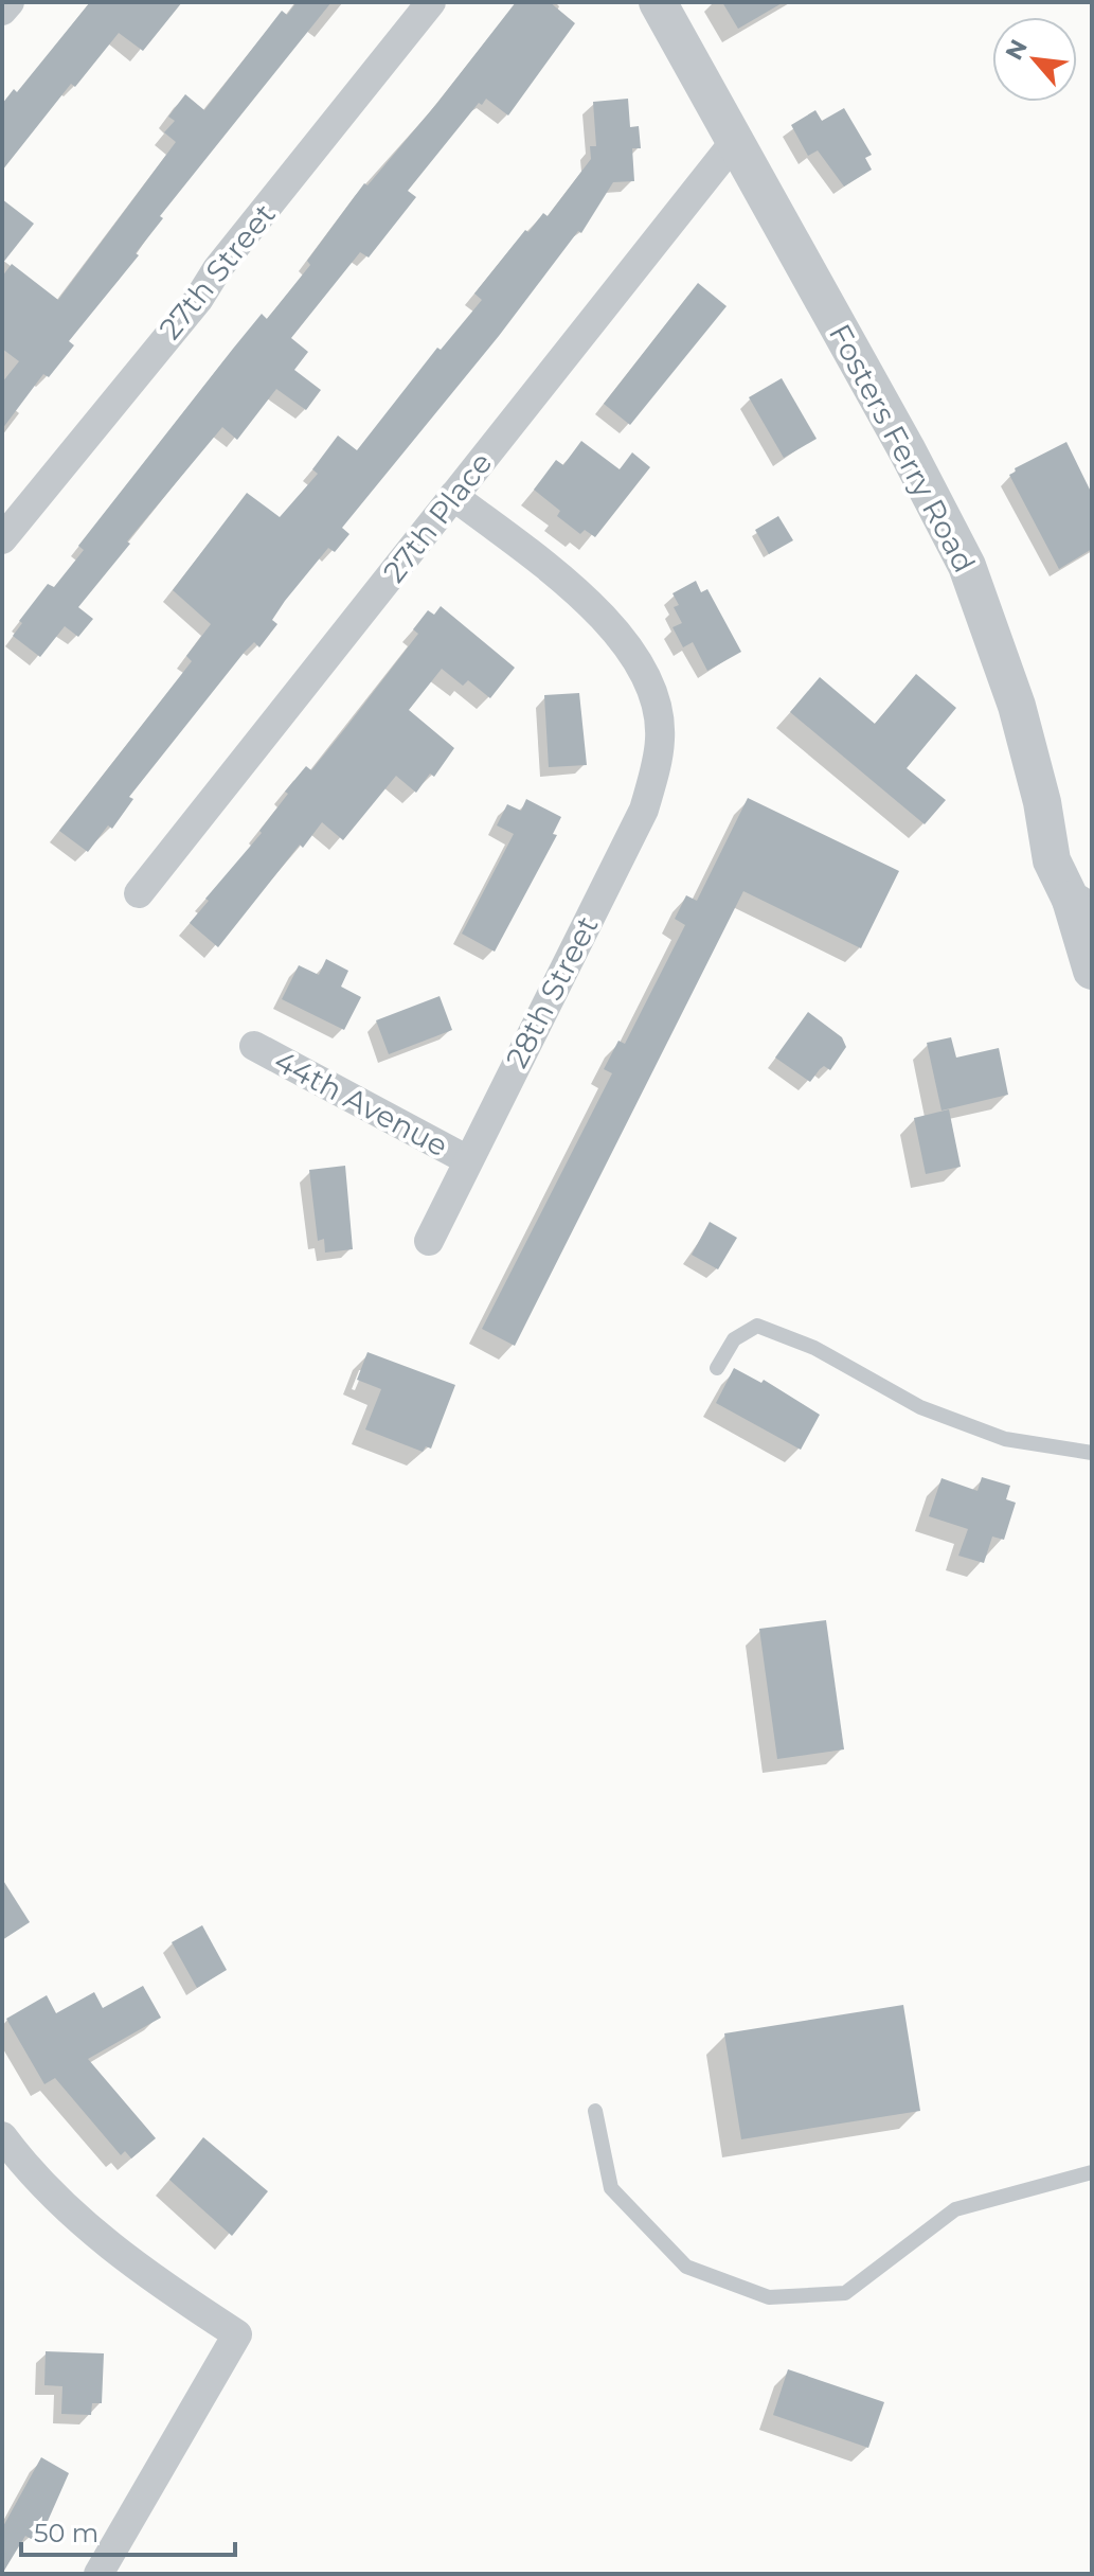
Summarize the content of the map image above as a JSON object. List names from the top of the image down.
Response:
{
  "streets": {
    "street": [
      "27th Street",
      "Fosters Ferry Road",
      "27th Place",
      "28th Street",
      "44th Avenue"
    ]
  },
  "crossings": [
    ["Fosters Ferry Road", "27th Place"],
    ["27th Place", "28th Street"],
    ["28th Street", "44th Avenue"]
  ],
  "scale_bar": "50 m",
  "north": "top left"
}
